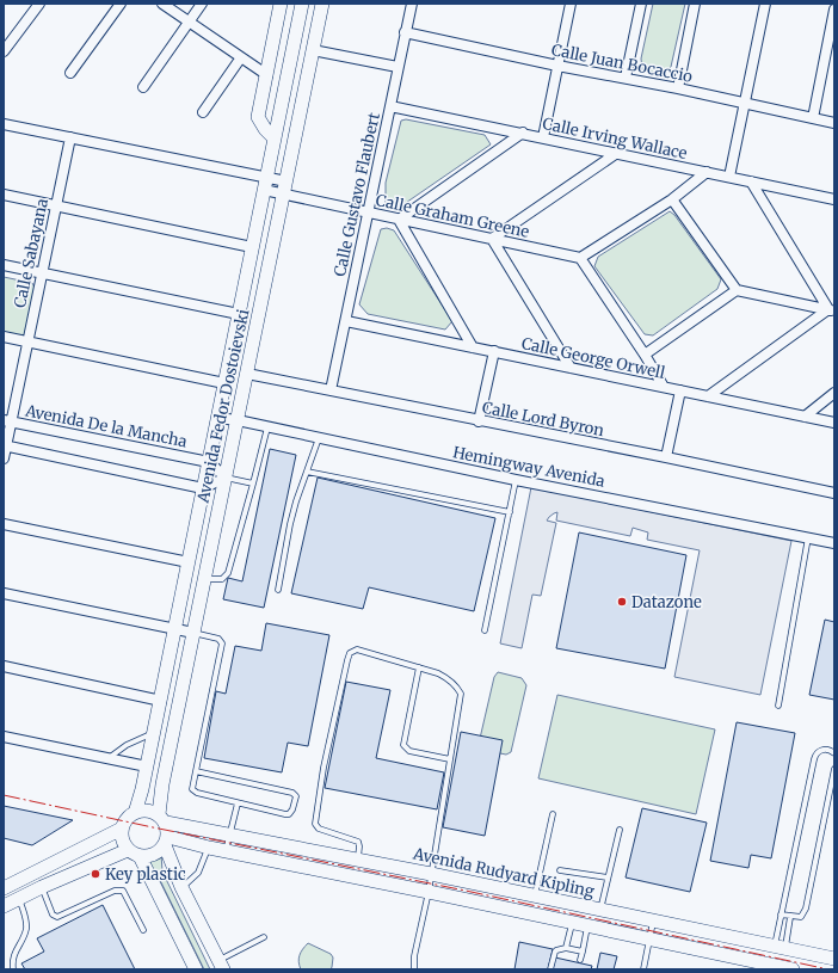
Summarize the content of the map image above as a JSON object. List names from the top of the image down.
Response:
{
  "streets": {
    "street": [
      "Calle Juan Bocaccio",
      "Calle Irving Wallace",
      "Calle Gustavo Flaubert",
      "Calle Graham Greene",
      "Calle Sabayana",
      "Calle George Orwell",
      "Avenida Fedor Dostoievski",
      "Calle Lord Byron",
      "Avenida De la Mancha",
      "Hemingway Avenida",
      "Avenida Rudyard Kipling"
    ]
  },
  "crossings": [
    ["Calle Juan Bocaccio", "Calle Gustavo Flaubert"],
    ["Calle Irving Wallace", "Calle Gustavo Flaubert"],
    ["Calle Gustavo Flaubert", "Calle Graham Greene"],
    ["Calle Gustavo Flaubert", "Calle George Orwell"],
    ["Calle Gustavo Flaubert", "Calle Lord Byron"],
    ["Calle Graham Greene", "Calle Sabayana"],
    ["Calle Graham Greene", "Avenida Fedor Dostoievski"],
    ["Calle Sabayana", "Avenida De la Mancha"],
    ["Avenida Fedor Dostoievski", "Calle Lord Byron"],
    ["Avenida Fedor Dostoievski", "Avenida De la Mancha"],
    ["Avenida Fedor Dostoievski", "Hemingway Avenida"],
    ["Avenida Fedor Dostoievski", "Avenida Rudyard Kipling"]
  ],
  "places": ["Datazone", "Key plastic"]
}
